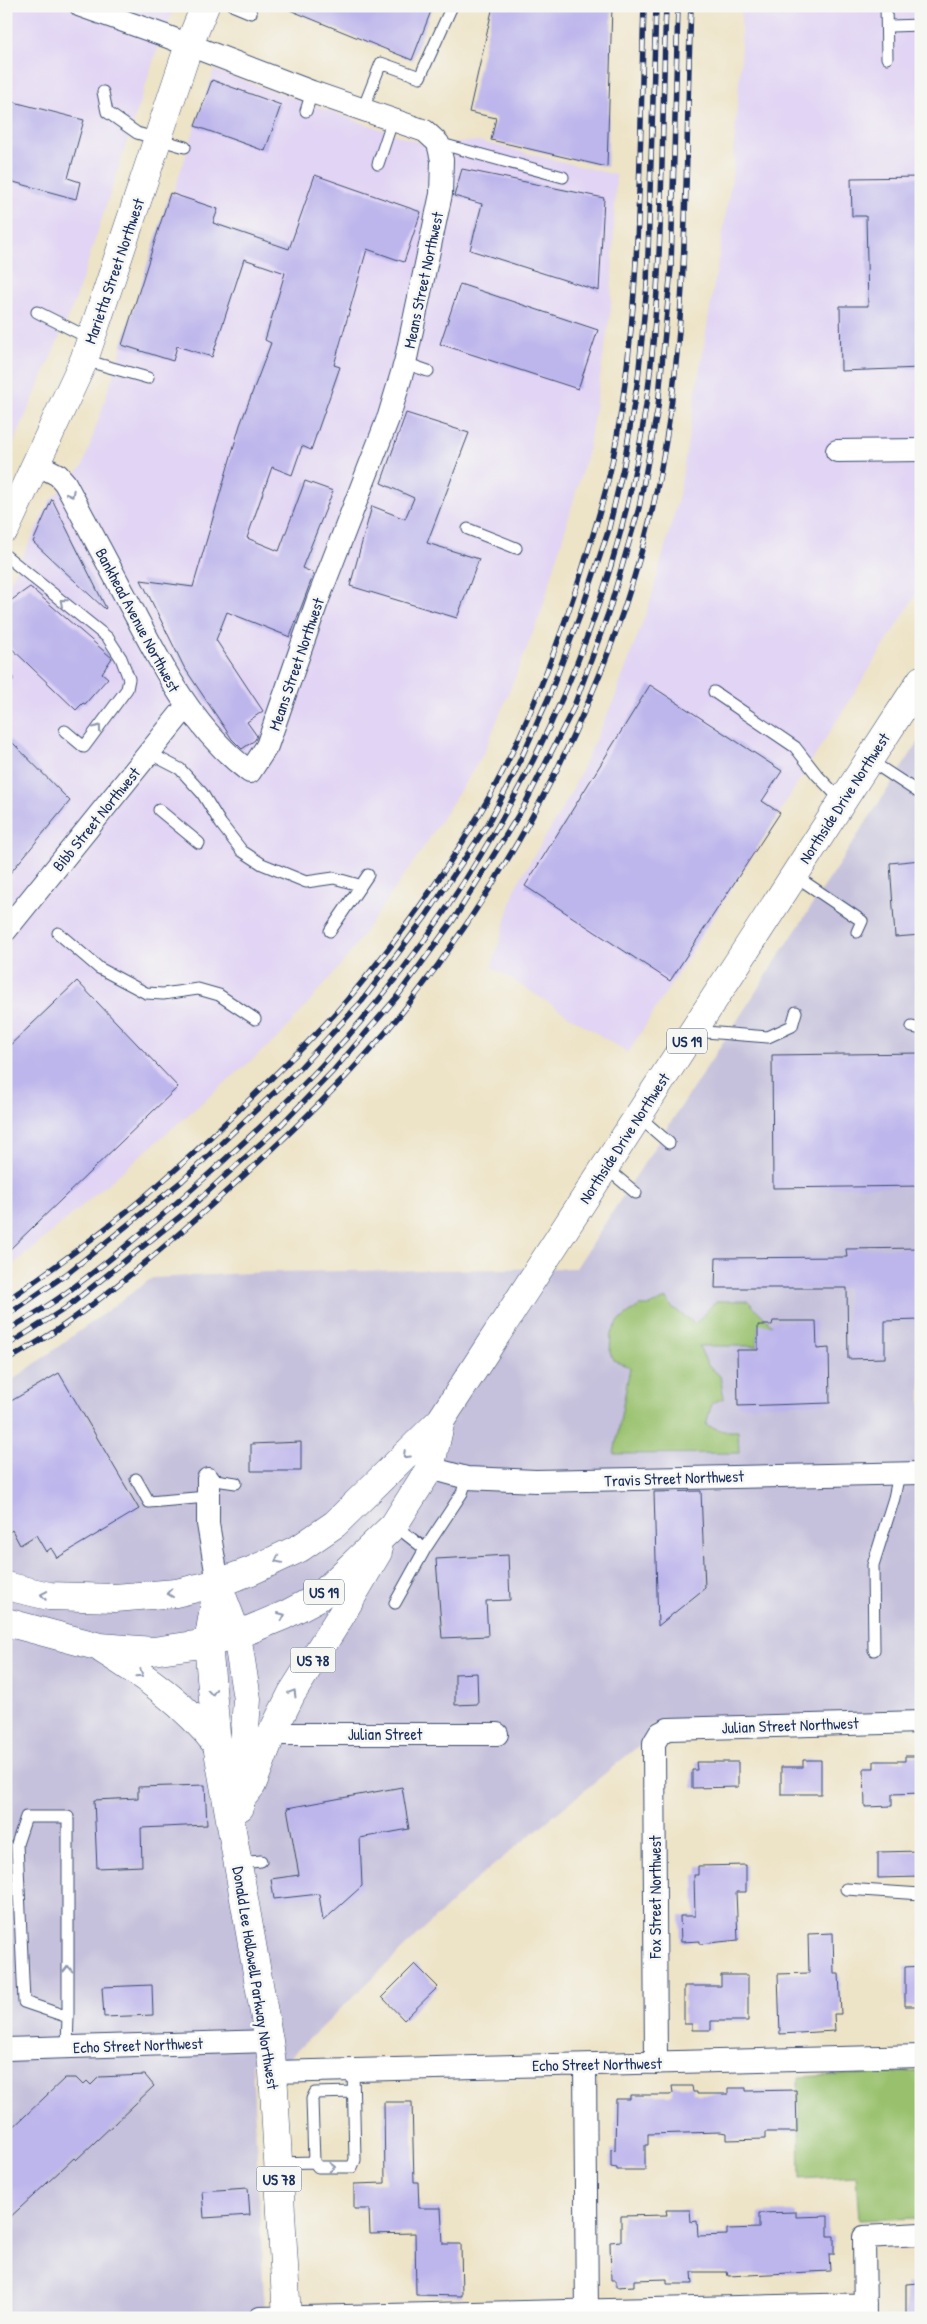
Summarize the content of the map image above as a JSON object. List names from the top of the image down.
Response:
{
  "streets": {
    "main road": [
      "Marietta Street Northwest",
      "Northside Drive Northwest",
      "US 19",
      "US 78",
      "Donald Lee Hollowell Parkway Northwest"
    ],
    "street": [
      "Means Street Northwest",
      "Bankhead Avenue Northwest",
      "Bibb Street Northwest",
      "Travis Street Northwest",
      "Julian Street Northwest",
      "Julian Street",
      "Fox Street Northwest",
      "Echo Street Northwest"
    ]
  },
  "crossings": [
    ["Marietta Street Northwest", "Bankhead Avenue Northwest"],
    ["Means Street Northwest", "Bankhead Avenue Northwest"],
    ["Bankhead Avenue Northwest", "Bibb Street Northwest"],
    ["Northside Drive Northwest", "Travis Street Northwest"],
    ["Northside Drive Northwest", "US 78"],
    ["Northside Drive Northwest", "Donald Lee Hollowell Parkway Northwest"],
    ["US 78", "Julian Street"],
    ["US 78", "Donald Lee Hollowell Parkway Northwest"],
    ["Julian Street Northwest", "Fox Street Northwest"],
    ["Fox Street Northwest", "Echo Street Northwest"],
    ["Donald Lee Hollowell Parkway Northwest", "Echo Street Northwest"]
  ],
  "one_way": ["Bankhead Avenue Northwest"]
}
